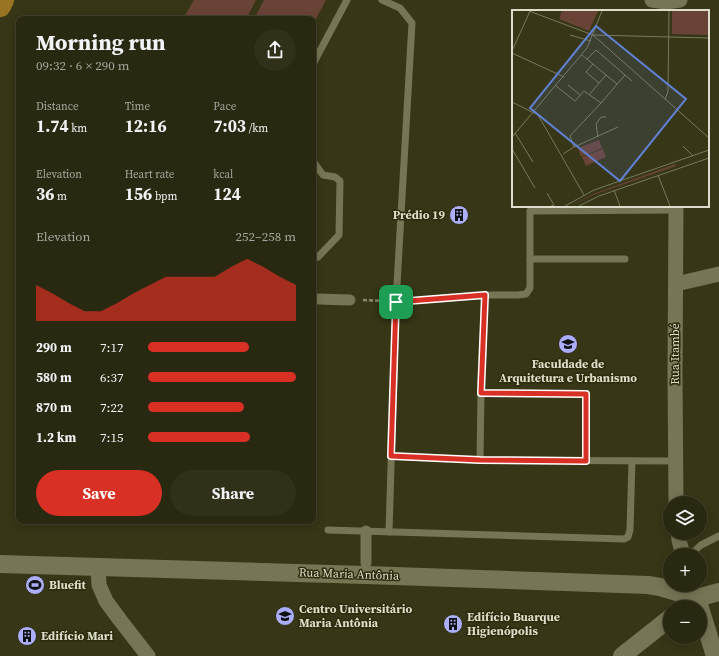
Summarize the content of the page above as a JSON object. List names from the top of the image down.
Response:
{
  "streets": {
    "street": ["Rua Itambé", "Rua Maria Antônia"]
  },
  "places": {
    "building": ["Prédio 19", "Edifício Buarque Higienópolis", "Edifício Mari"],
    "school or university": ["Faculdade de Arquitetura e Urbanismo", "Centro Universitário Maria Antônia"],
    "sports": ["Bluefit"]
  },
  "page": {
    "heading": ["Morning run", "09:32 · 6 × 290 m"],
    "stats": [
      ["Distance", "1.74 km"],
      ["Time", "12:16"],
      ["Pace", "7:03 /km"],
      ["Elevation", "36 m"],
      ["Heart rate", "156 bpm"],
      ["kcal", "124"]
    ],
    "chart": ["Elevation", "252–258 m"],
    "list": [
      {
        "name": "290 m",
        "note": "7:17"
      },
      {
        "name": "580 m",
        "note": "6:37"
      },
      {
        "name": "870 m",
        "note": "7:22"
      },
      {
        "name": "1.2 km",
        "note": "7:15"
      }
    ],
    "buttons": ["Save", "Share"],
    "map_buttons": ["+", "−"]
  }
}
